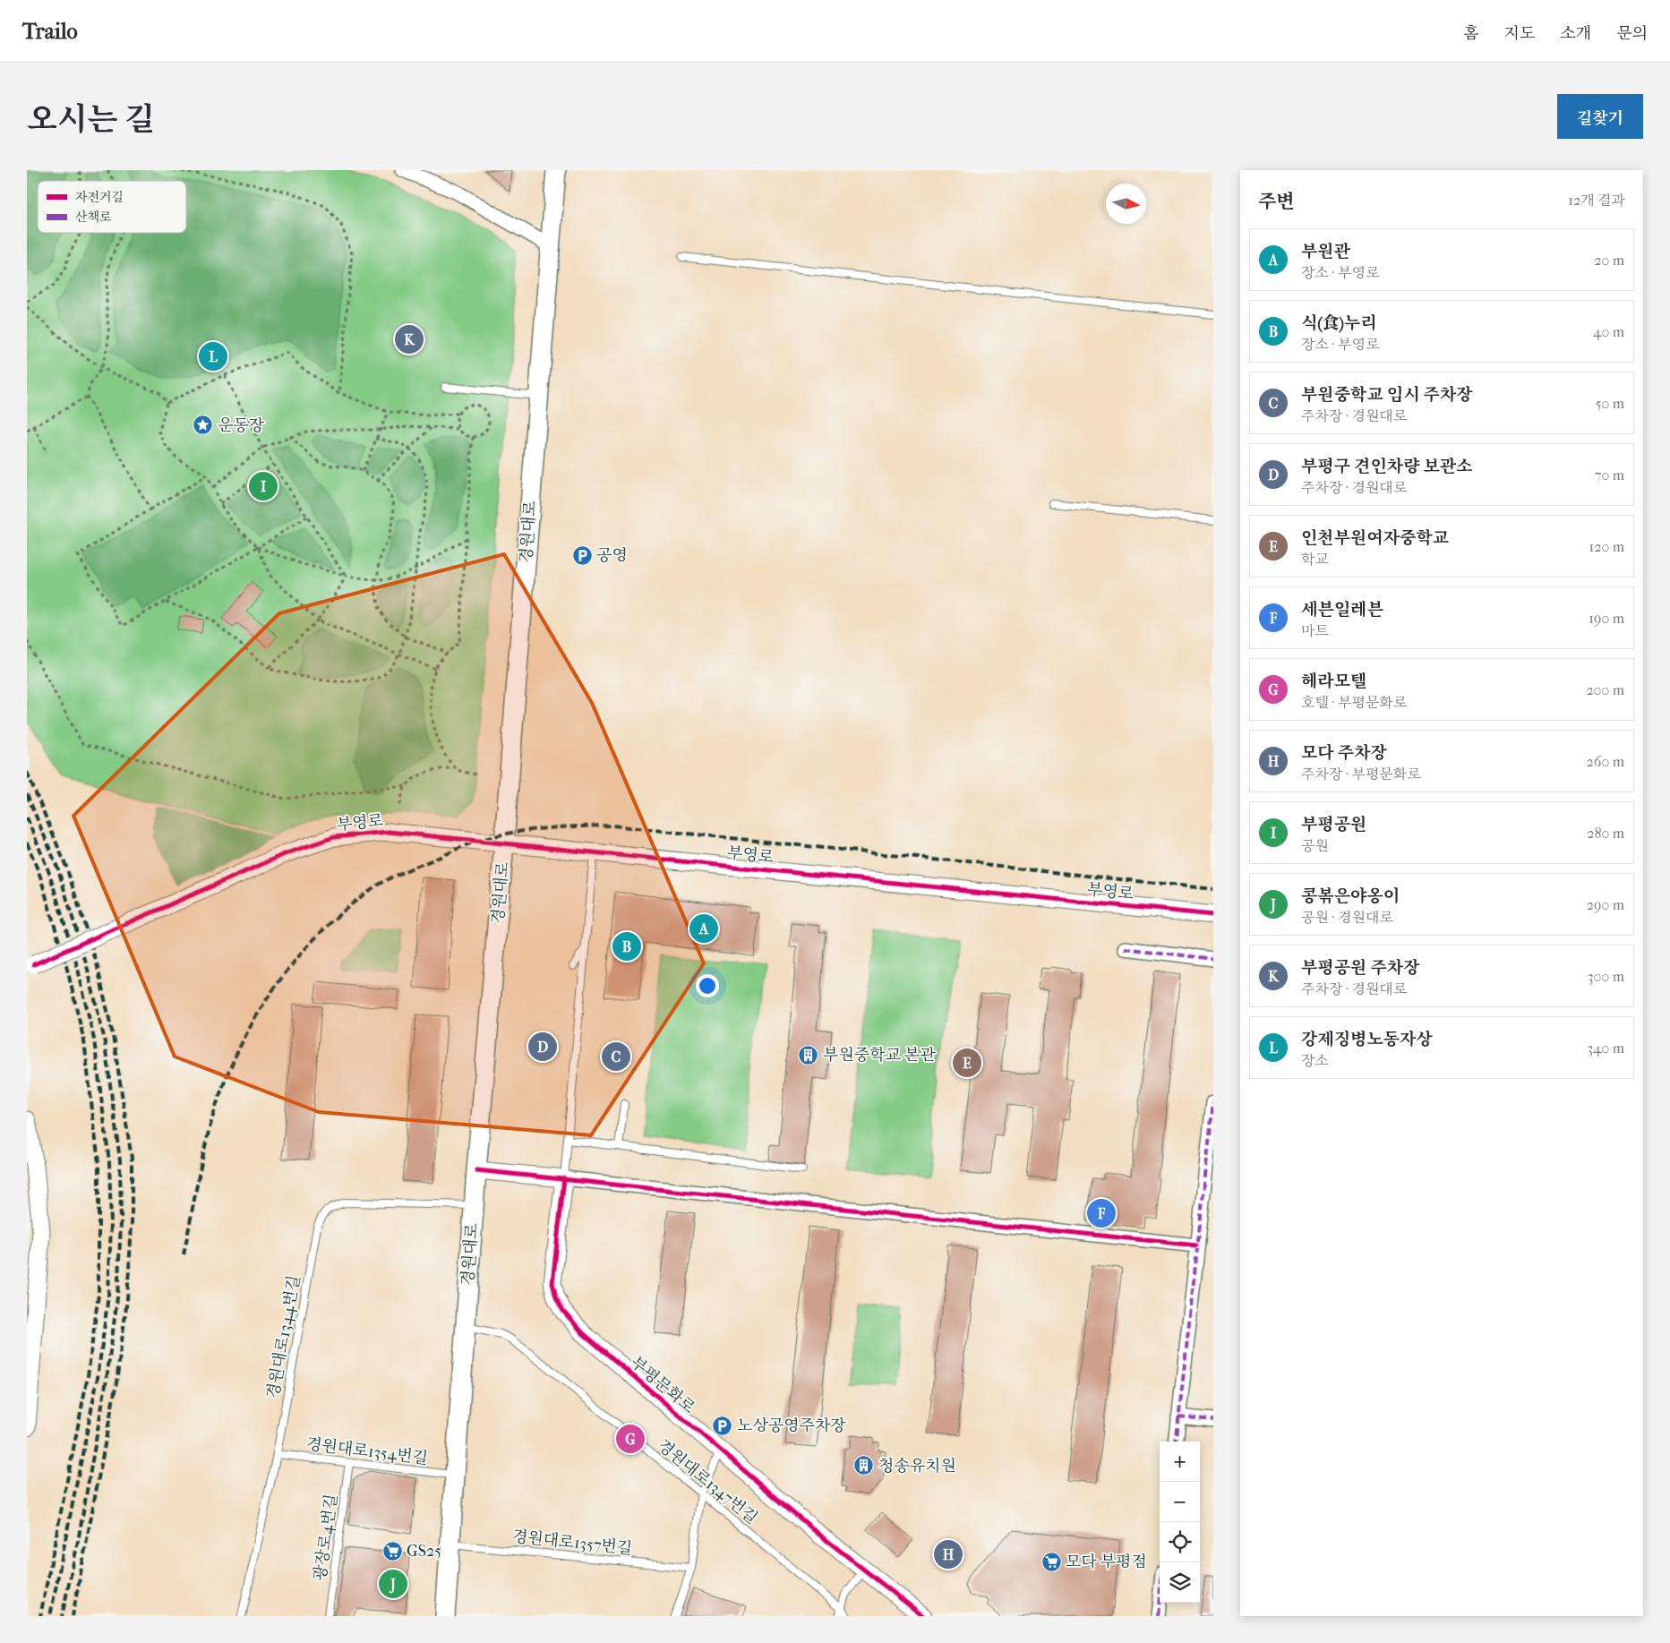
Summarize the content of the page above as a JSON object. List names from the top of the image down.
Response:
{
  "streets": {
    "main road": ["경원대로"],
    "street": ["부영로", "부평문화로"],
    "lane": [
      "경원대로1344번길",
      "경원대로1354번길",
      "경원대로1347번길",
      "광장로4번길",
      "경원대로1357번길"
    ]
  },
  "crossings": [
    ["경원대로", "부영로"],
    ["경원대로", "경원대로1344번길"],
    ["경원대로", "경원대로1354번길"],
    ["경원대로", "경원대로1347번길"],
    ["경원대로", "경원대로1357번길"],
    ["경원대로1344번길", "경원대로1354번길"],
    ["경원대로1354번길", "광장로4번길"]
  ],
  "places": {
    "place": ["운동장"],
    "parking": ["공영", "노상공영주차장"],
    "building": ["부원중학교 본관", "청송유치원"],
    "supermarket": ["GS25", "모다 부평점"]
  },
  "legend": ["자전거길", "산책로"],
  "north": "right",
  "page": {
    "header": "Trailo",
    "nav": [
      "홈",
      "지도",
      "소개",
      "문의"
    ],
    "title": "오시는 길",
    "buttons": "길찾기",
    "heading": ["주변", "12개 결과"],
    "list": [
      {
        "mark": "A",
        "name": "부원관",
        "note": "장소 · 부영로",
        "value": "20 m"
      },
      {
        "mark": "B",
        "name": "식(食)누리",
        "note": "장소 · 부영로",
        "value": "40 m"
      },
      {
        "mark": "C",
        "name": "부원중학교 임시 주차장",
        "note": "주차장 · 경원대로",
        "value": "50 m"
      },
      {
        "mark": "D",
        "name": "부평구 견인차량 보관소",
        "note": "주차장 · 경원대로",
        "value": "70 m"
      },
      {
        "mark": "E",
        "name": "인천부원여자중학교",
        "note": "학교",
        "value": "120 m"
      },
      {
        "mark": "F",
        "name": "세븐일레븐",
        "note": "마트",
        "value": "190 m"
      },
      {
        "mark": "G",
        "name": "헤라모텔",
        "note": "호텔 · 부평문화로",
        "value": "200 m"
      },
      {
        "mark": "H",
        "name": "모다 주차장",
        "note": "주차장 · 부평문화로",
        "value": "260 m"
      },
      {
        "mark": "I",
        "name": "부평공원",
        "note": "공원",
        "value": "280 m"
      },
      {
        "mark": "J",
        "name": "콩볶은야옹이",
        "note": "공원 · 경원대로",
        "value": "290 m"
      },
      {
        "mark": "K",
        "name": "부평공원 주차장",
        "note": "주차장 · 경원대로",
        "value": "300 m"
      },
      {
        "mark": "L",
        "name": "강제징병노동자상",
        "note": "장소",
        "value": "340 m"
      }
    ],
    "pins": [
      "K",
      "L",
      "I",
      "A",
      "B",
      "D",
      "C",
      "E",
      "F",
      "G",
      "H",
      "J"
    ],
    "map_buttons": ["+", "−"]
  }
}
